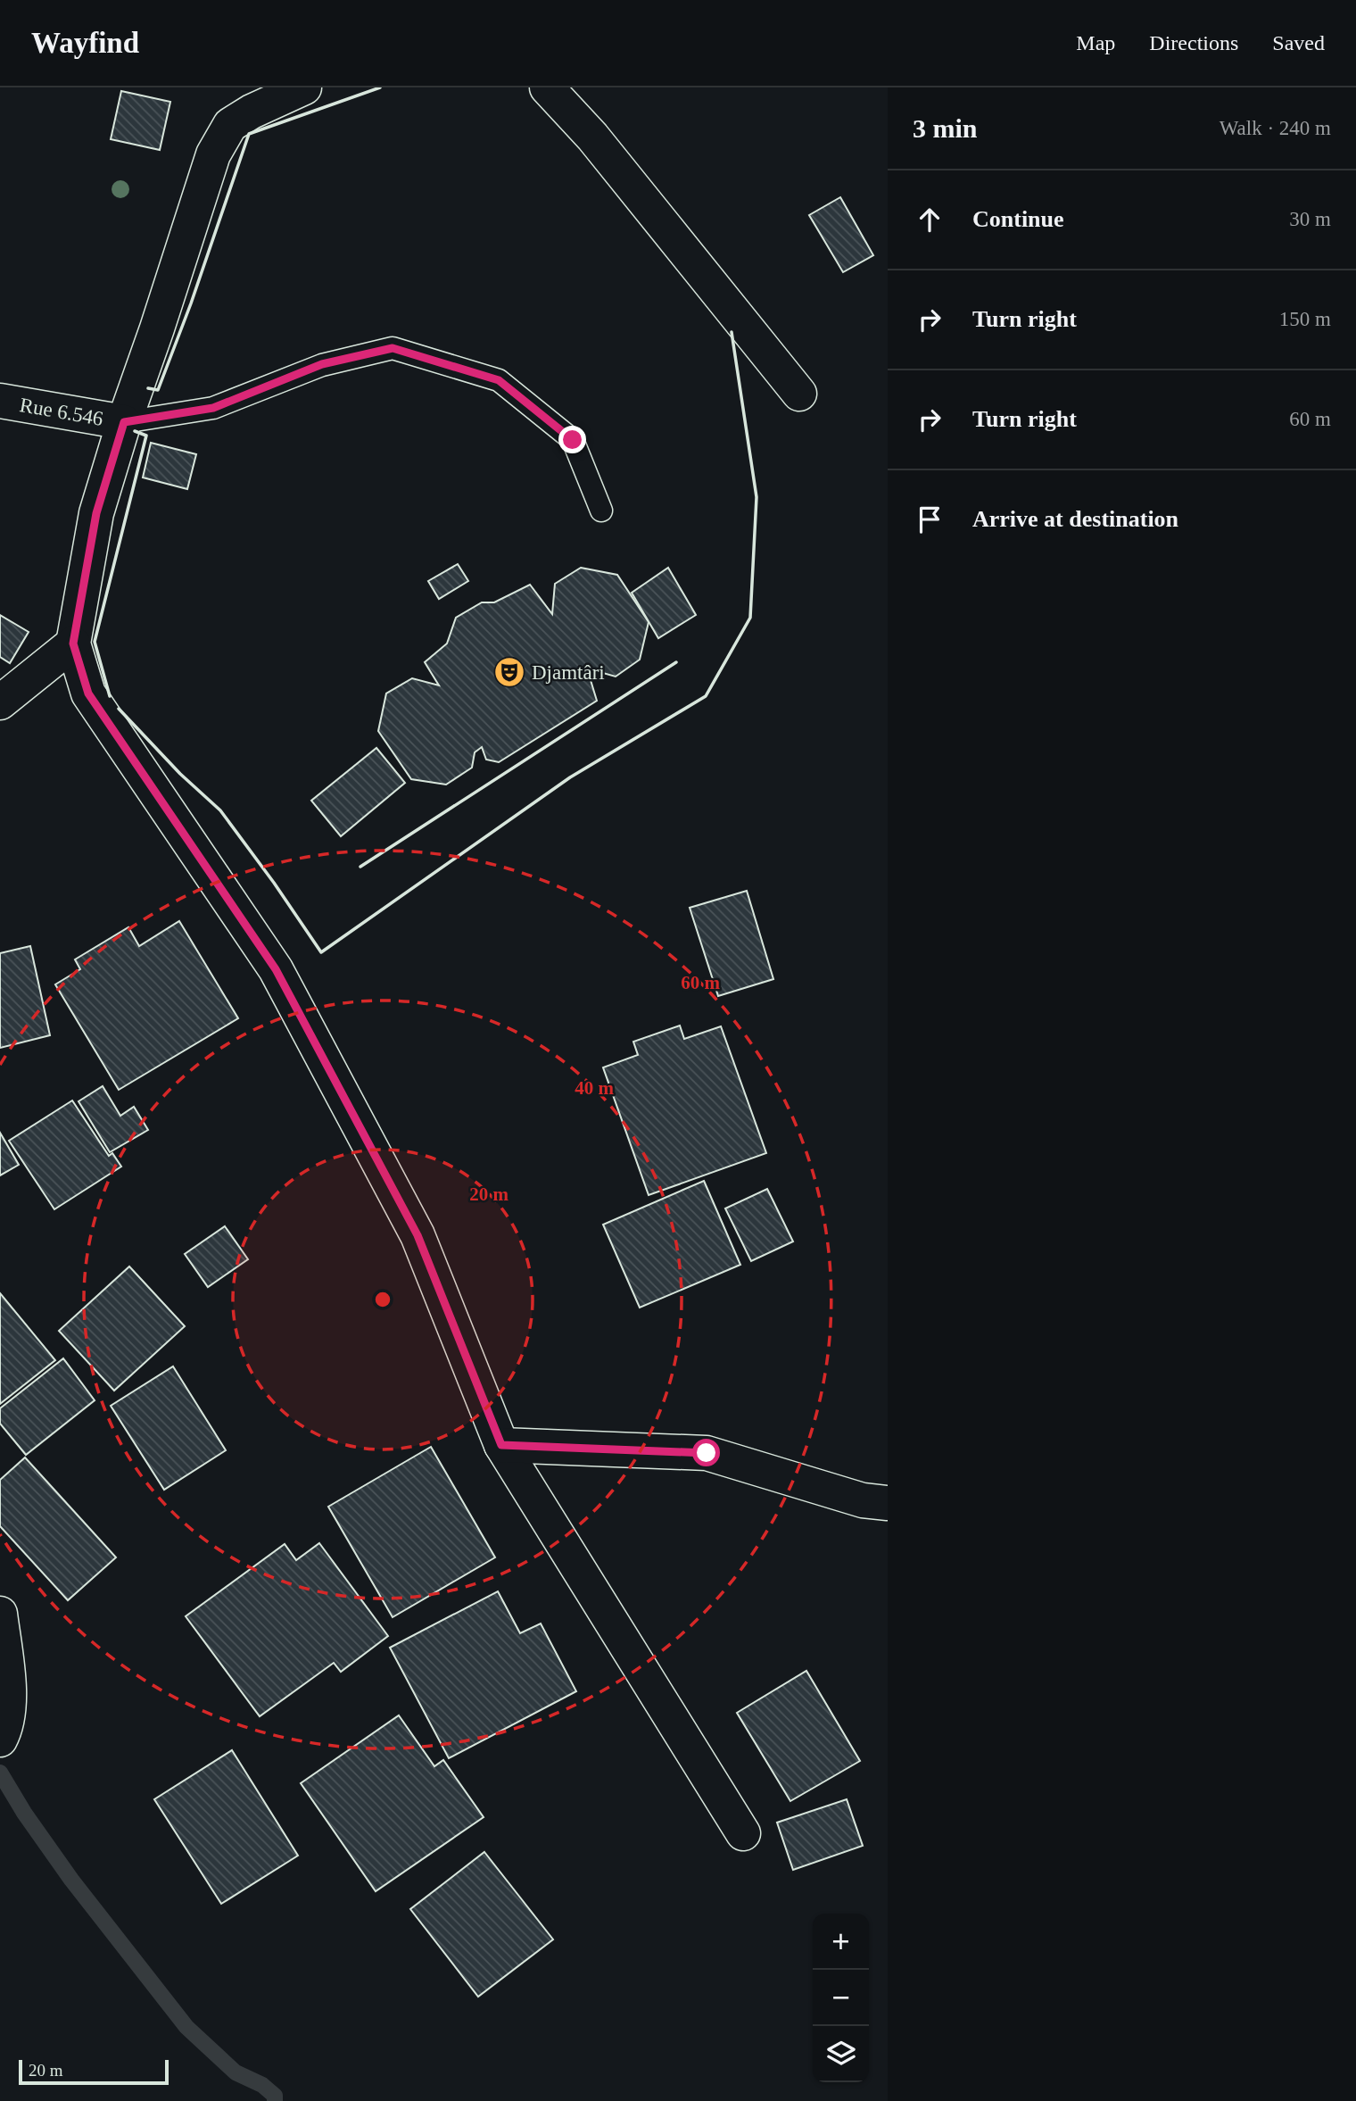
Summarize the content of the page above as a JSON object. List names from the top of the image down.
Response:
{
  "streets": {
    "street": ["Rue 6.546"]
  },
  "places": {
    "theatre": ["Djamtâri"]
  },
  "scale_bar": "20 m",
  "page": {
    "header": "Wayfind",
    "nav": ["Map", "Directions", "Saved"],
    "heading": ["3 min", "Walk · 240 m"],
    "list": [
      ["Continue", "30 m"],
      ["Turn right", "150 m"],
      ["Turn right", "60 m"],
      "Arrive at destination"
    ],
    "map_buttons": ["+", "−"],
    "scale": "20 m"
  },
  "rings": ["60 m", "40 m", "20 m"]
}
